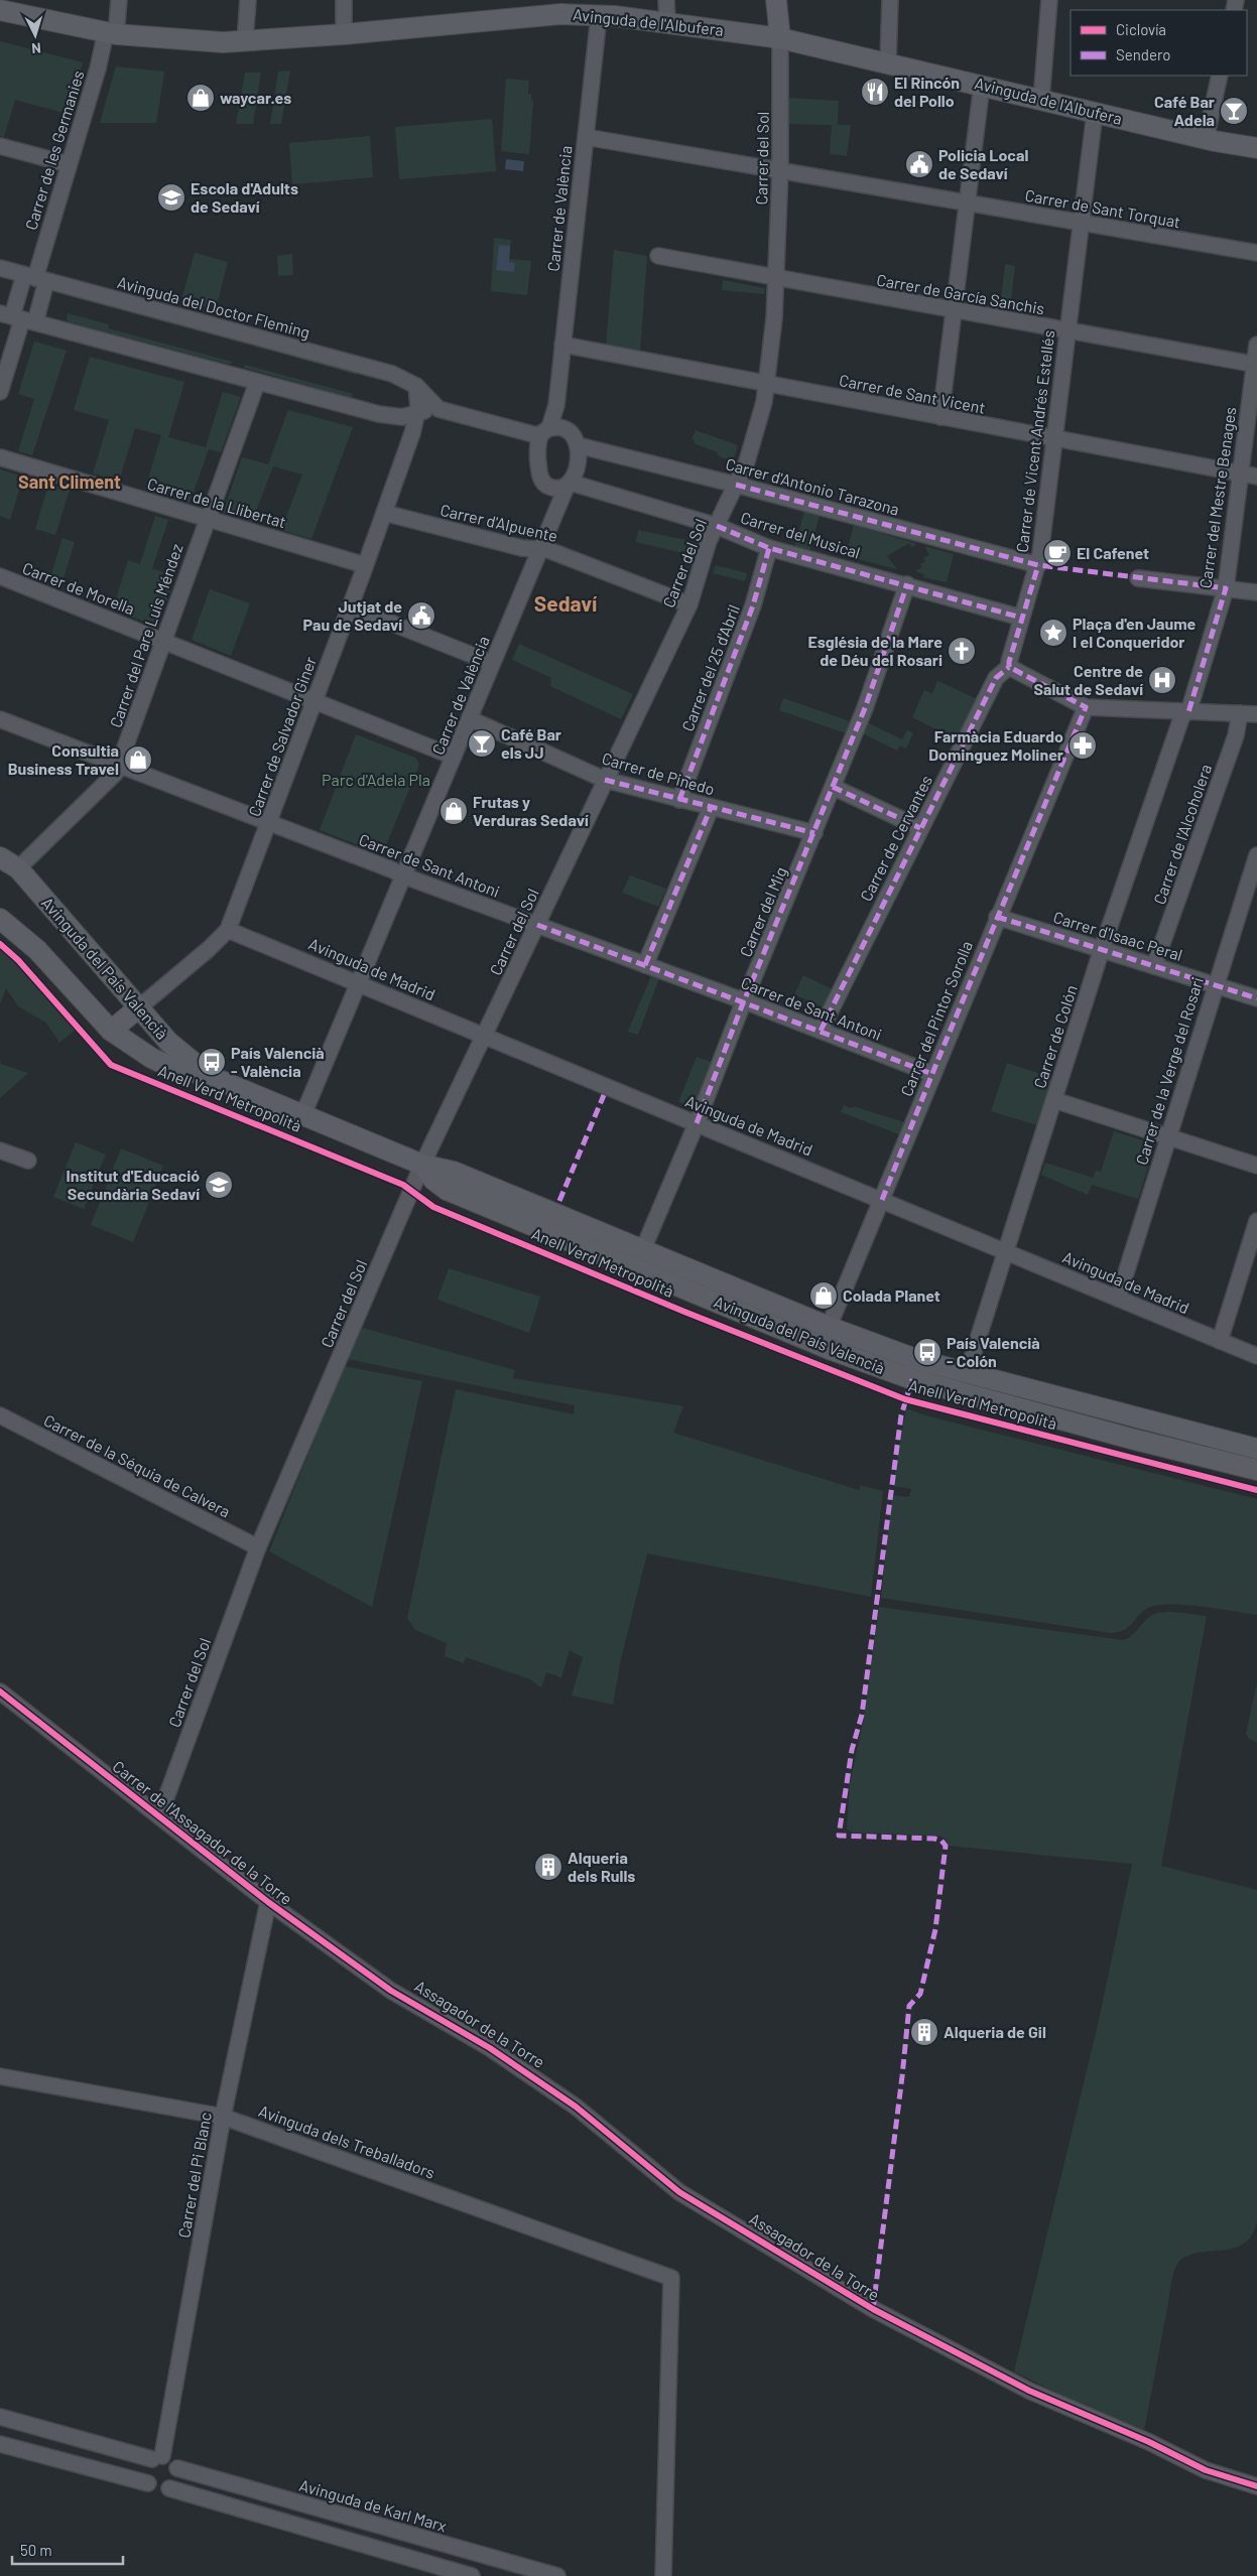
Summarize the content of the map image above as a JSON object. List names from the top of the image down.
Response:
{
  "streets": {
    "street": [
      "Avinguda de l'Albufera",
      "Carrer de les Germanies",
      "Carrer del Sol",
      "Carrer de València",
      "Carrer de Sant Torquat",
      "Carrer de García Sanchis",
      "Avinguda del Doctor Fleming",
      "Carrer de Sant Vicent",
      "Carrer de Vicent Andrés Estellés",
      "Carrer d'Antonio Tarazona",
      "Carrer del Mestre Benages",
      "Carrer de la Llibertat",
      "Carrer d'Alpuente",
      "Carrer del Musical",
      "Carrer de Morella",
      "Carrer del Pare Luis Méndez",
      "Carrer del 25 d'Abril",
      "Carrer de Salvador Giner",
      "Carrer de Pinedo",
      "Carrer de l'Alcoholera",
      "Carrer de Cervantes",
      "Carrer de Sant Antoni",
      "Carrer del Mig",
      "Carrer d'Isaac Peral",
      "Avinguda del País Valencià",
      "Avinguda de Madrid",
      "Carrer del Pintor Sorolla",
      "Carrer de Colón",
      "Carrer de la Verge del Rosari",
      "Carrer de la Séquia de Calvera",
      "Carrer de l'Assagador de la Torre",
      "Assagador de la Torre",
      "Avinguda dels Treballadors",
      "Carrer del Pi Blanc",
      "Avinguda de Karl Marx"
    ],
    "cycle path": ["Anell Verd Metropolità"]
  },
  "crossings": [
    ["Avinguda de l'Albufera", "Carrer de les Germanies"],
    ["Avinguda de l'Albufera", "Carrer del Sol"],
    ["Avinguda de l'Albufera", "Carrer de València"],
    ["Avinguda de l'Albufera", "Carrer de Vicent Andrés Estellés"],
    ["Carrer de les Germanies", "Avinguda del Doctor Fleming"],
    ["Carrer del Sol", "Carrer de Sant Torquat"],
    ["Carrer del Sol", "Carrer de García Sanchis"],
    ["Carrer del Sol", "Carrer de Sant Vicent"],
    ["Carrer del Sol", "Carrer d'Antonio Tarazona"],
    ["Carrer del Sol", "Carrer d'Alpuente"],
    ["Carrer del Sol", "Carrer del Musical"],
    ["Carrer del Sol", "Carrer de Pinedo"],
    ["Carrer del Sol", "Carrer de Sant Antoni"],
    ["Carrer del Sol", "Avinguda del País Valencià"],
    ["Carrer del Sol", "Avinguda de Madrid"],
    ["Carrer del Sol", "Carrer de la Séquia de Calvera"],
    ["Carrer del Sol", "Carrer de l'Assagador de la Torre"],
    ["Carrer de València", "Carrer de Sant Torquat"],
    ["Carrer de València", "Carrer de Sant Vicent"],
    ["Carrer de València", "Carrer d'Antonio Tarazona"],
    ["Carrer de València", "Carrer d'Alpuente"],
    ["Carrer de València", "Carrer del Musical"],
    ["Carrer de València", "Carrer de Morella"],
    ["Carrer de València", "Carrer de Pinedo"],
    ["Carrer de València", "Carrer de Sant Antoni"],
    ["Carrer de València", "Avinguda del País Valencià"],
    ["Carrer de València", "Avinguda de Madrid"],
    ["Carrer de Sant Torquat", "Carrer de Vicent Andrés Estellés"],
    ["Carrer de García Sanchis", "Carrer de Vicent Andrés Estellés"],
    ["Carrer de García Sanchis", "Carrer del Mestre Benages"],
    ["Carrer de Sant Vicent", "Carrer de Vicent Andrés Estellés"],
    ["Carrer de Sant Vicent", "Carrer del Mestre Benages"],
    ["Carrer de Vicent Andrés Estellés", "Carrer d'Antonio Tarazona"],
    ["Carrer d'Antonio Tarazona", "Carrer del Musical"],
    ["Carrer del Mestre Benages", "Carrer de Colón"],
    ["Carrer de la Llibertat", "Carrer del Pare Luis Méndez"],
    ["Carrer de la Llibertat", "Carrer de Salvador Giner"],
    ["Carrer d'Alpuente", "Carrer de Salvador Giner"],
    ["Carrer del Musical", "Carrer del 25 d'Abril"],
    ["Carrer del Musical", "Carrer del Mig"],
    ["Carrer de Morella", "Carrer del Pare Luis Méndez"],
    ["Carrer de Morella", "Carrer de Salvador Giner"],
    ["Carrer del Pare Luis Méndez", "Carrer de Sant Antoni"],
    ["Carrer del Pare Luis Méndez", "Avinguda del País Valencià"],
    ["Carrer del 25 d'Abril", "Carrer de Pinedo"],
    ["Carrer de Salvador Giner", "Carrer de Sant Antoni"],
    ["Carrer de Salvador Giner", "Avinguda del País Valencià"],
    ["Carrer de Salvador Giner", "Avinguda de Madrid"],
    ["Carrer de Pinedo", "Carrer del Mig"],
    ["Carrer de l'Alcoholera", "Carrer d'Isaac Peral"],
    ["Carrer de Cervantes", "Carrer de Sant Antoni"],
    ["Carrer de Sant Antoni", "Carrer del Mig"],
    ["Carrer de Sant Antoni", "Carrer del Pintor Sorolla"],
    ["Carrer del Mig", "Avinguda del País Valencià"],
    ["Carrer del Mig", "Avinguda de Madrid"],
    ["Carrer d'Isaac Peral", "Carrer del Pintor Sorolla"],
    ["Carrer d'Isaac Peral", "Carrer de Colón"],
    ["Carrer d'Isaac Peral", "Carrer de la Verge del Rosari"],
    ["Avinguda del País Valencià", "Carrer del Pintor Sorolla"],
    ["Avinguda del País Valencià", "Carrer de Colón"],
    ["Avinguda de Madrid", "Carrer del Pintor Sorolla"],
    ["Avinguda de Madrid", "Carrer de Colón"],
    ["Avinguda de Madrid", "Carrer de la Verge del Rosari"],
    ["Carrer de l'Assagador de la Torre", "Assagador de la Torre"],
    ["Carrer de l'Assagador de la Torre", "Carrer del Pi Blanc"],
    ["Avinguda dels Treballadors", "Carrer del Pi Blanc"],
    ["Carrer del Pi Blanc", "Avinguda de Karl Marx"]
  ],
  "districts": ["Sant Climent", "Sedaví"],
  "parks": ["Parc d'Adela Pla"],
  "places": {
    "restaurant": ["El Rincón del Pollo"],
    "shop": [
      "waycar.es",
      "Consultia Business Travel",
      "Frutas y Verduras Sedaví",
      "Colada Planet"
    ],
    "bar": ["Café Bar Adela", "Café Bar els JJ"],
    "public building": ["Policia Local de Sedaví", "Jutjat de Pau de Sedaví"],
    "school or university": ["Escola d'Adults de Sedaví", "Institut d'Educació Secundària Sedaví"],
    "cafe": ["El Cafenet"],
    "place": ["Plaça d'en Jaume I el Conqueridor"],
    "church": ["Església de la Mare de Déu del Rosari"],
    "hospital": ["Centre de Salut de Sedaví"],
    "pharmacy": ["Farmàcia Eduardo Dominguez Moliner"],
    "bus stop": ["País Valencià - València", "País Valencià - Colón"],
    "building": ["Alqueria dels Rulls", "Alqueria de Gil"]
  },
  "legend": ["Ciclovía", "Sendero"],
  "scale_bar": "50 m",
  "north": "bottom"
}
